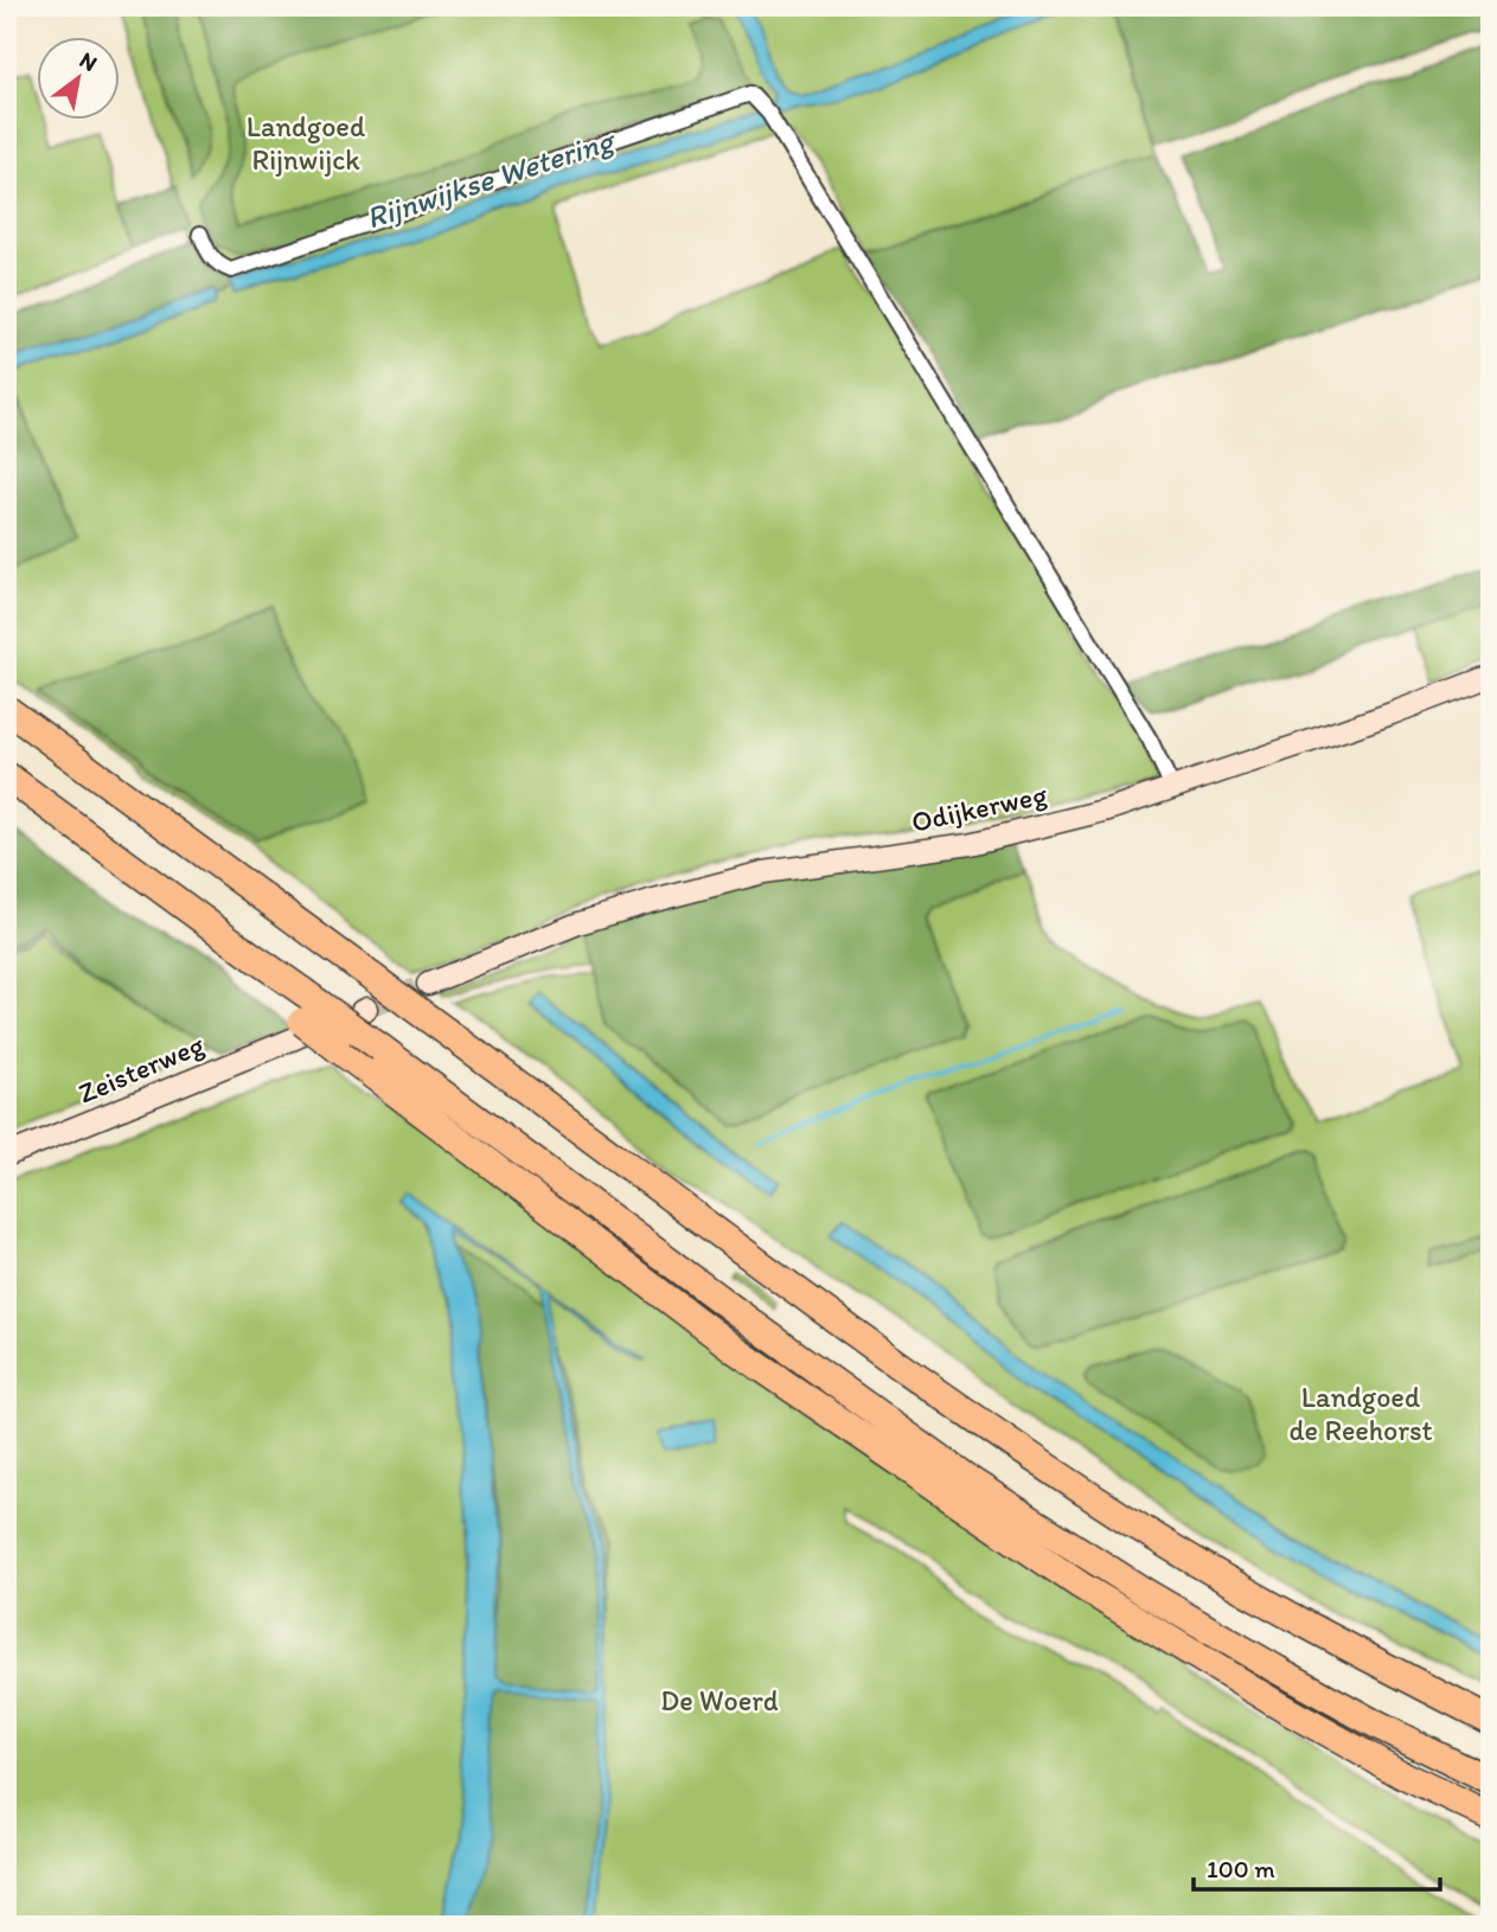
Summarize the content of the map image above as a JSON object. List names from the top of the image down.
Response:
{
  "streets": {
    "street": ["Odijkerweg", "Zeisterweg"]
  },
  "water": ["Rijnwijkse Wetering"],
  "parks": ["Landgoed Rijnwijck", "Landgoed de Reehorst", "De Woerd"],
  "scale_bar": "100 m",
  "north": "top right"
}
